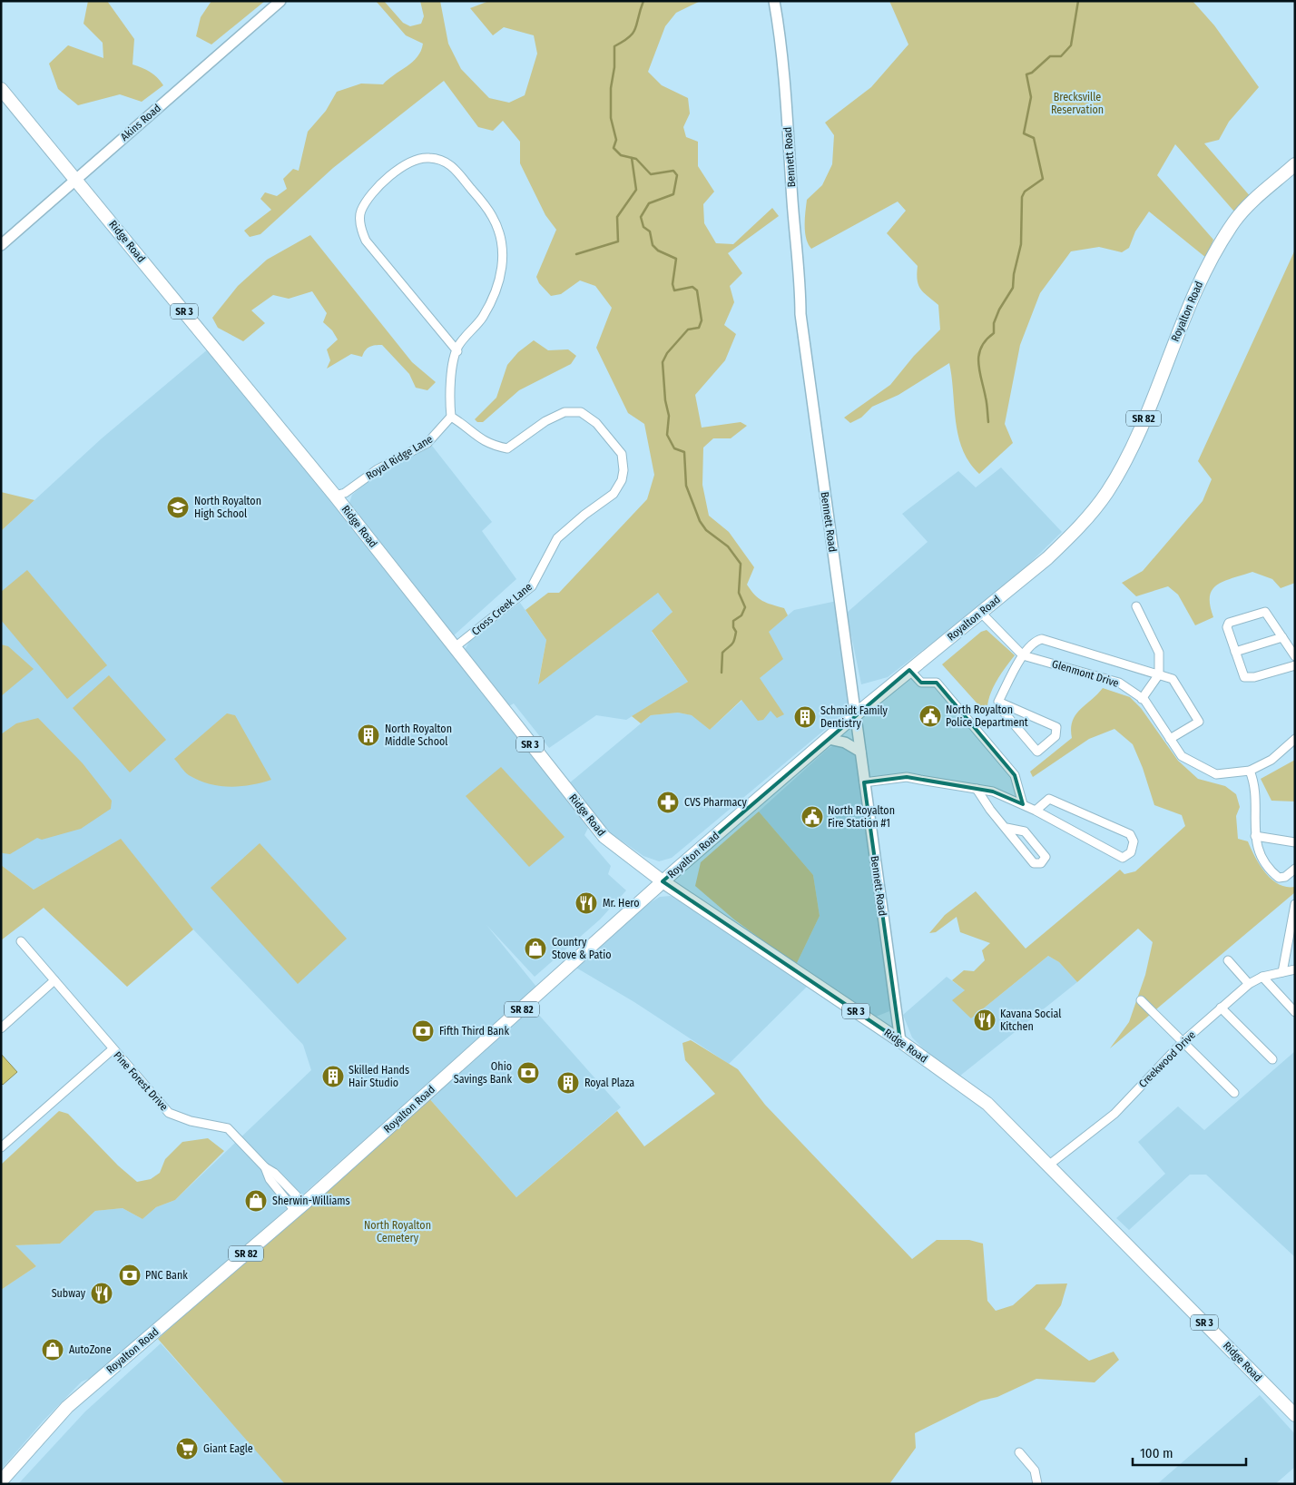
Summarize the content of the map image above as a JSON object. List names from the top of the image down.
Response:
{
  "streets": {
    "main road": [
      "Ridge Road",
      "SR 3",
      "Royalton Road",
      "SR 82"
    ],
    "street": [
      "Akins Road",
      "Bennett Road",
      "Royal Ridge Lane",
      "Cross Creek Lane",
      "Glenmont Drive",
      "Creekwood Drive",
      "Pine Forest Drive"
    ]
  },
  "crossings": [
    ["Akins Road", "Ridge Road"],
    ["Bennett Road", "Ridge Road"],
    ["Bennett Road", "Royalton Road"],
    ["Ridge Road", "Royalton Road"],
    ["Ridge Road", "Royal Ridge Lane"],
    ["Ridge Road", "Cross Creek Lane"],
    ["Ridge Road", "Creekwood Drive"],
    ["Royalton Road", "Glenmont Drive"],
    ["Royalton Road", "Pine Forest Drive"],
    ["Royal Ridge Lane", "Cross Creek Lane"]
  ],
  "parks": ["Brecksville Reservation", "North Royalton Cemetery"],
  "places": {
    "school or university": ["North Royalton High School"],
    "public building": ["North Royalton Police Department", "North Royalton Fire Station #1"],
    "building": [
      "Schmidt Family Dentistry",
      "North Royalton Middle School",
      "Skilled Hands Hair Studio",
      "Royal Plaza"
    ],
    "pharmacy": ["CVS Pharmacy"],
    "restaurant": ["Mr. Hero", "Kavana Social Kitchen", "Subway"],
    "shop": ["Country Stove & Patio", "Sherwin-Williams", "AutoZone"],
    "bank": ["Fifth Third Bank", "Ohio Savings Bank", "PNC Bank"],
    "supermarket": ["Giant Eagle"]
  },
  "scale_bar": "100 m"
}
